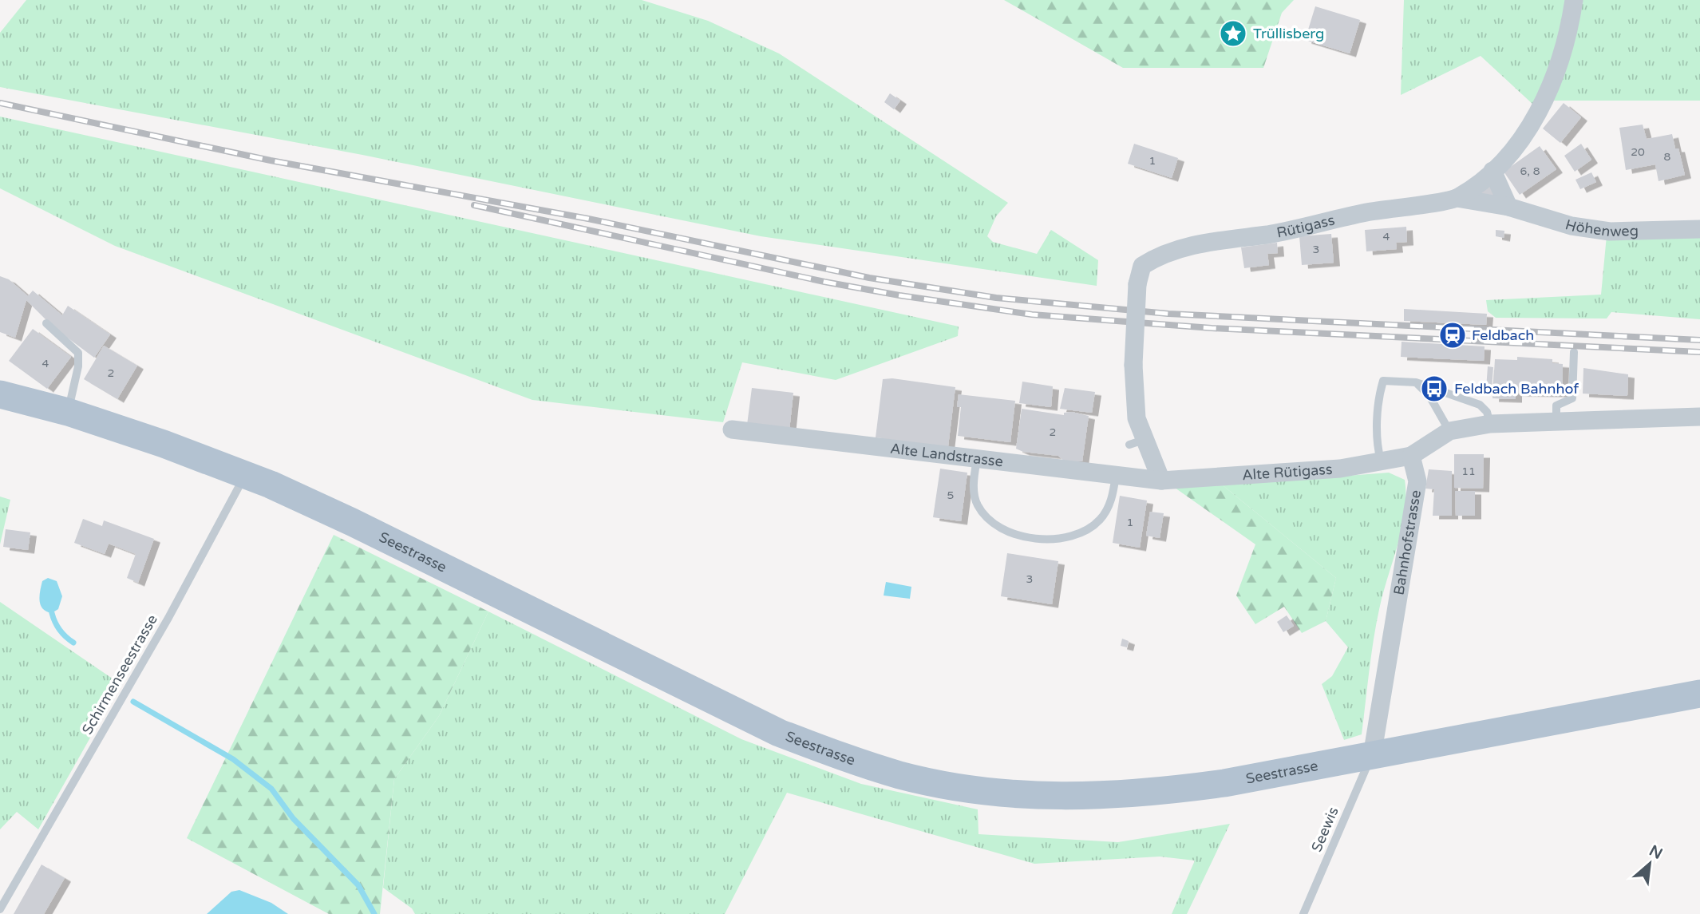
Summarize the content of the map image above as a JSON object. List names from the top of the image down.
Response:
{
  "streets": {
    "main road": ["Seestrasse"],
    "street": [
      "Rütigass",
      "Höhenweg",
      "Alte Landstrasse",
      "Alte Rütigass",
      "Bahnhofstrasse"
    ],
    "lane": ["Schirmenseestrasse", "Seewis"]
  },
  "crossings": [
    ["Rütigass", "Höhenweg"],
    ["Rütigass", "Alte Landstrasse"],
    ["Rütigass", "Alte Rütigass"],
    ["Alte Landstrasse", "Alte Rütigass"],
    ["Alte Rütigass", "Bahnhofstrasse"],
    ["Bahnhofstrasse", "Seestrasse"],
    ["Bahnhofstrasse", "Seewis"],
    ["Seestrasse", "Schirmenseestrasse"],
    ["Seestrasse", "Seewis"]
  ],
  "places": {
    "place": ["Trüllisberg"],
    "station": ["Feldbach"],
    "bus stop": ["Feldbach Bahnhof"]
  },
  "house_numbers": [
    "20",
    "8",
    "1",
    "6, 8",
    "4",
    "3",
    "4",
    "2",
    "2",
    "11",
    "5",
    "1",
    "3"
  ],
  "north": "top right"
}
